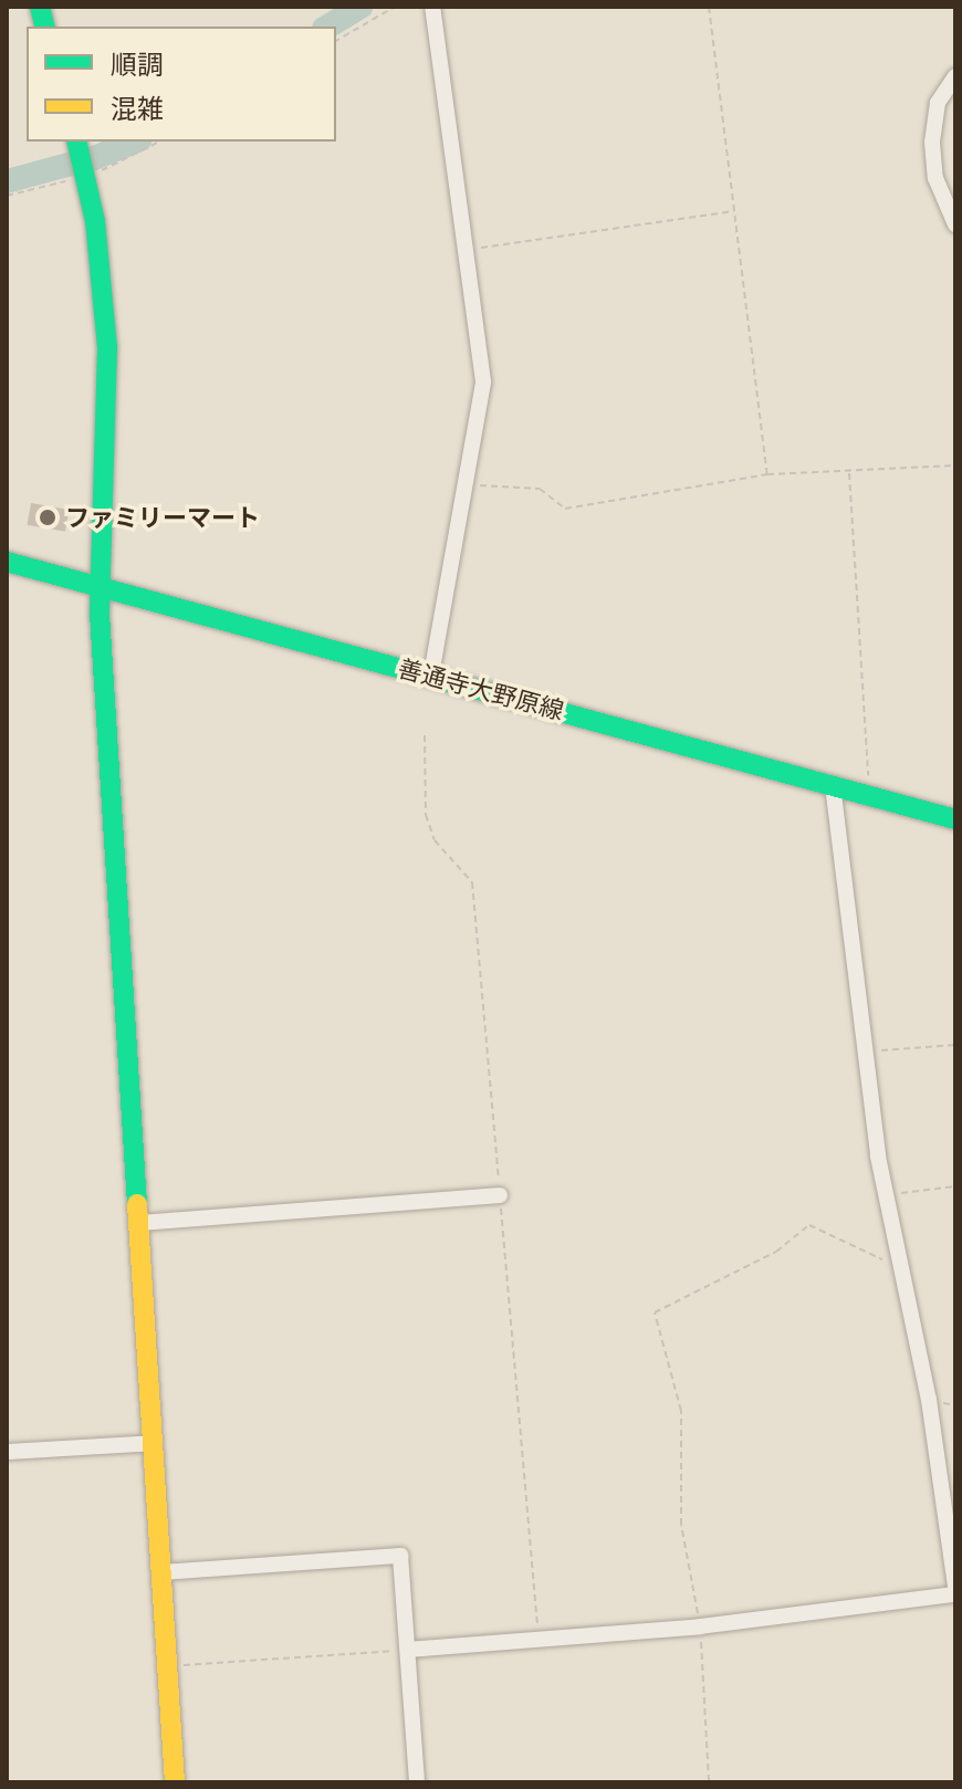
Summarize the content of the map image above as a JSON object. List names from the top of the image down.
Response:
{
  "streets": {
    "street": ["善通寺大野原線"]
  },
  "places": ["ファミリーマート"],
  "legend": ["順調", "混雑"]
}
